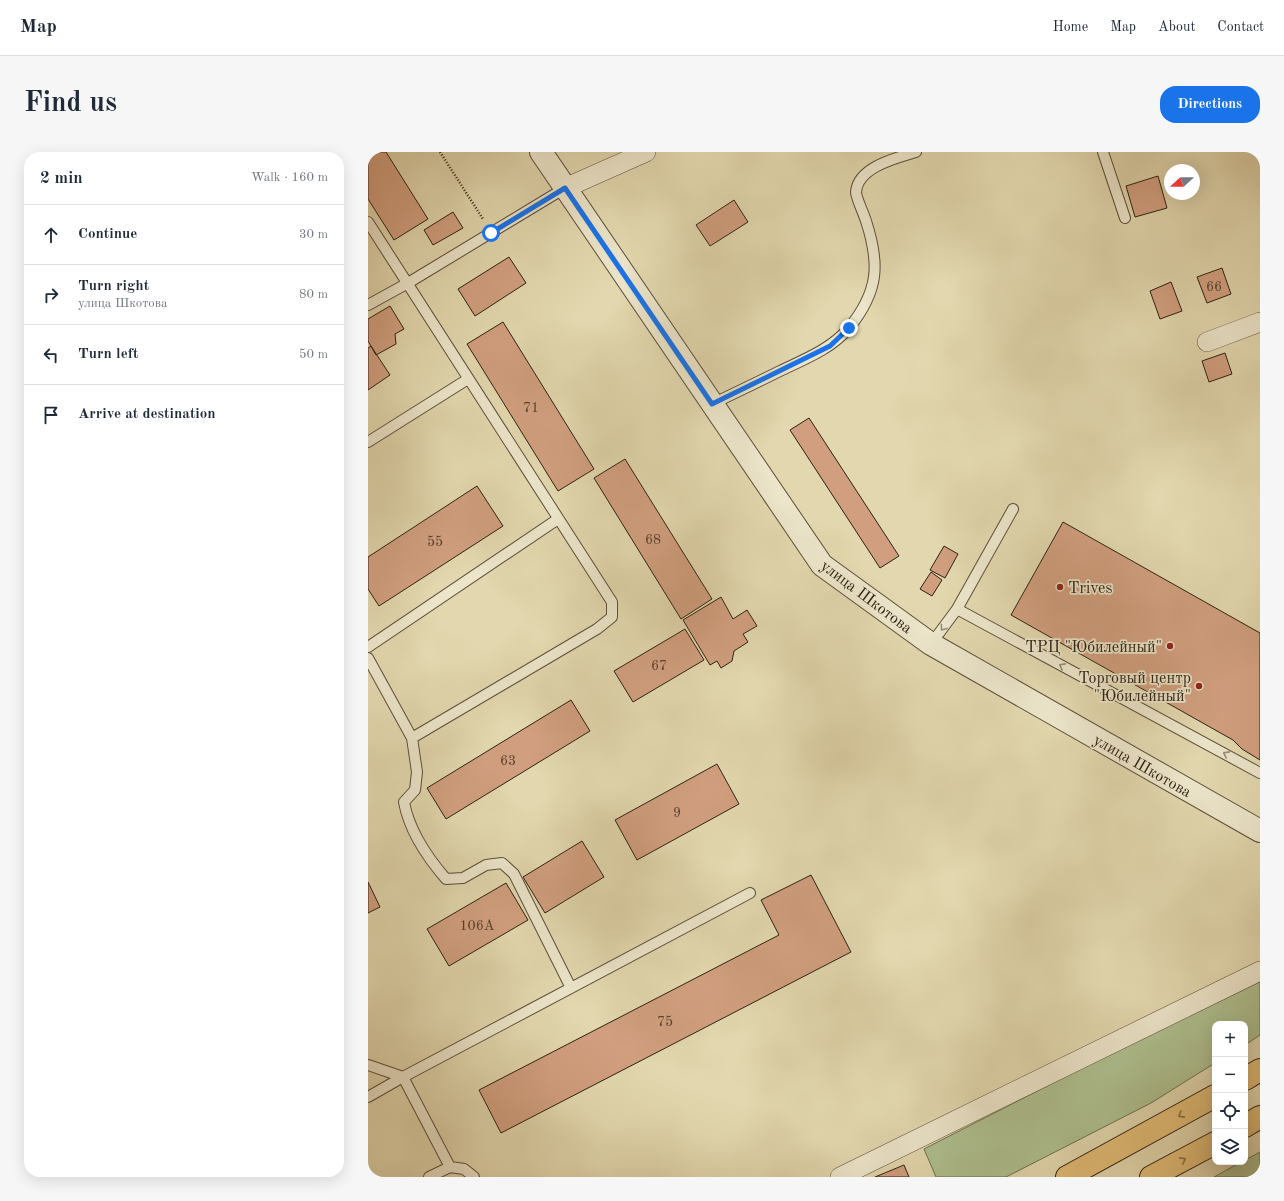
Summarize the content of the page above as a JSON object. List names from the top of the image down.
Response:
{
  "streets": {
    "street": ["улица Шкотова"]
  },
  "places": ["Trives", "ТРЦ \"Юбилейный\"", "Торговый центр \"Юбилейный\""],
  "house_numbers": [
    "66",
    "71",
    "68",
    "55",
    "67",
    "63",
    "9",
    "106А",
    "75"
  ],
  "north": "left",
  "page": {
    "header": "Map",
    "nav": [
      "Home",
      "Map",
      "About",
      "Contact"
    ],
    "buttons": "Directions",
    "title": "Find us",
    "heading": ["2 min", "Walk · 160 m"],
    "list": [
      ["Continue", "30 m"],
      ["Turn right", "улица Шкотова", "80 m"],
      ["Turn left", "50 m"],
      "Arrive at destination"
    ],
    "map_buttons": ["+", "−"]
  }
}
